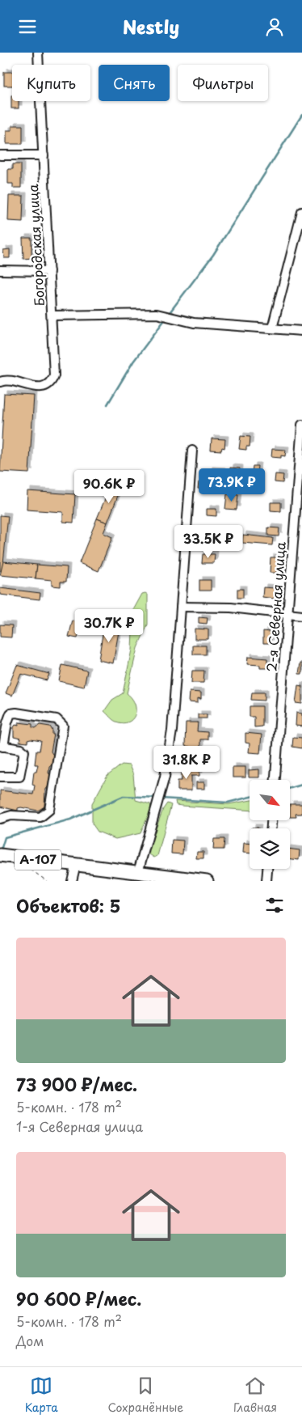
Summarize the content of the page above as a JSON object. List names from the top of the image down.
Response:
{
  "streets": {
    "highway": ["А-107"],
    "street": ["Богородская улица", "2-я Северная улица"]
  },
  "north": "bottom right",
  "page": {
    "header": "Nestly",
    "chip": ["Купить", "Снять", "Фильтры"],
    "price": [
      "73.9K ₽",
      "90.6K ₽",
      "33.5K ₽",
      "30.7K ₽",
      "31.8K ₽"
    ],
    "heading": "Объектов: 5",
    "list": [
      {
        "name": "73 900 ₽/мес.",
        "note": "5-комн. · 178 m² · 1-я Северная улица"
      },
      {
        "name": "90 600 ₽/мес.",
        "note": "5-комн. · 178 m² · Дом"
      }
    ],
    "tabs": ["Карта", "Сохранённые", "Главная"]
  }
}
